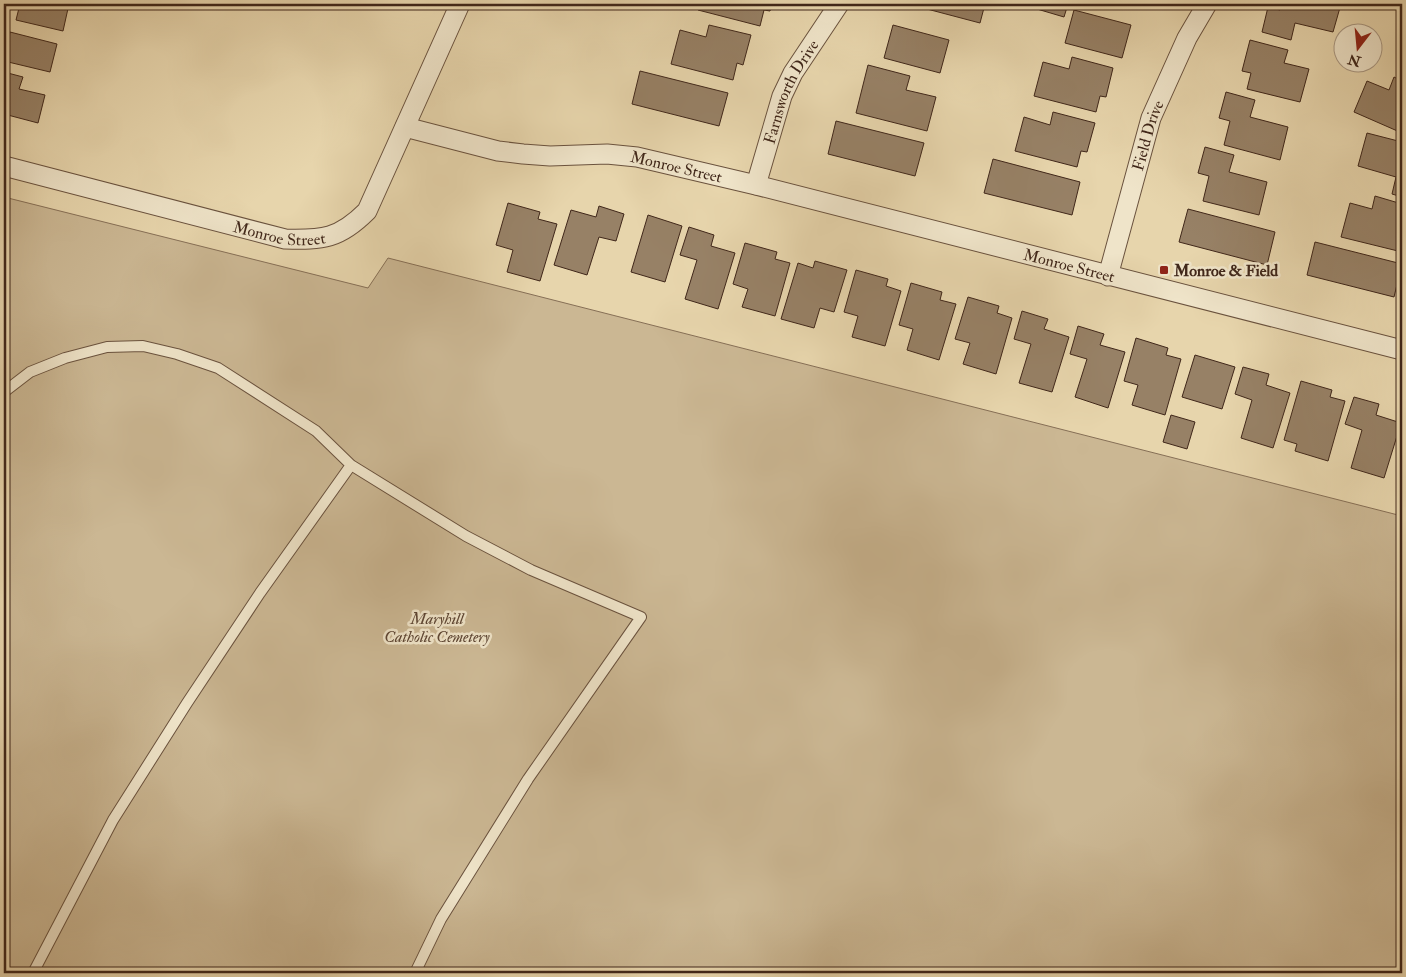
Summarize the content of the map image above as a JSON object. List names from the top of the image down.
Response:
{
  "streets": {
    "street": ["Farnsworth Drive", "Field Drive", "Monroe Street"]
  },
  "crossings": [
    ["Farnsworth Drive", "Monroe Street"],
    ["Field Drive", "Monroe Street"]
  ],
  "parks": ["Maryhill Catholic Cemetery"],
  "places": {
    "transit": ["Monroe & Field"]
  },
  "north": "bottom"
}
